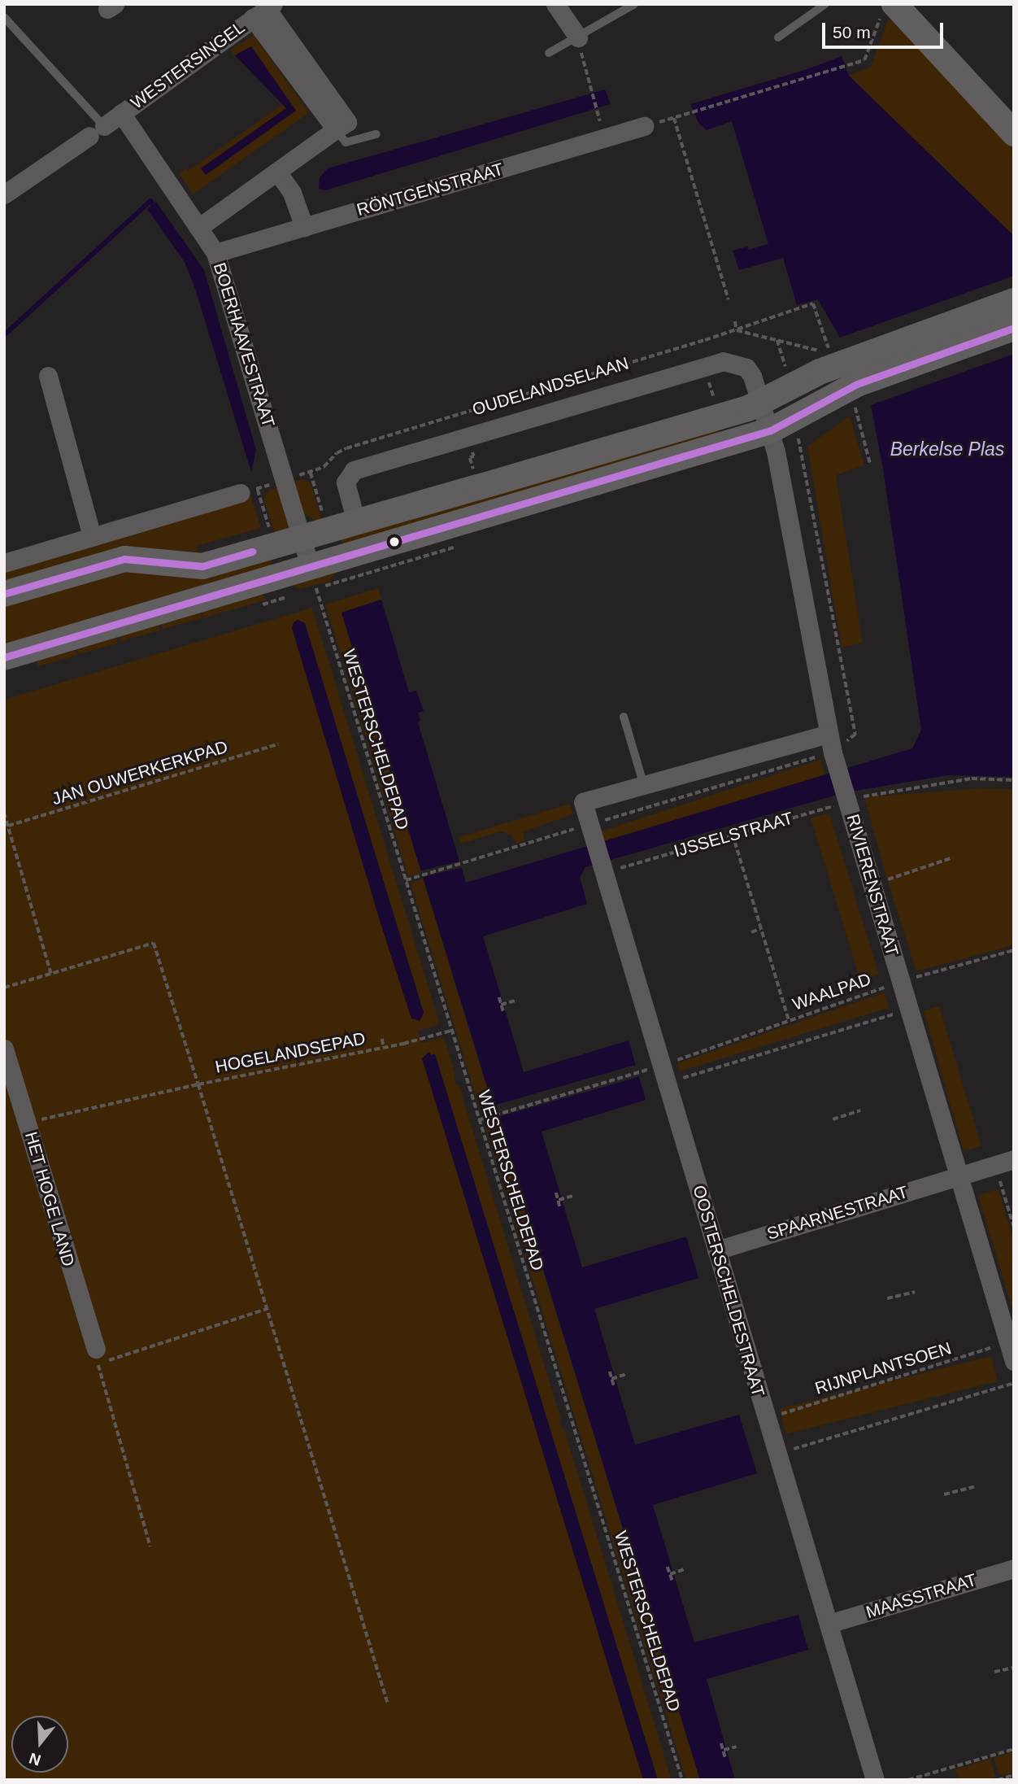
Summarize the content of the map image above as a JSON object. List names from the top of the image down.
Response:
{
  "streets": {
    "street": [
      "WESTERSINGEL",
      "RÖNTGENSTRAAT",
      "BOERHAAVESTRAAT",
      "OUDELANDSELAAN",
      "RIVIERENSTRAAT",
      "HET HOGE LAND",
      "SPAARNESTRAAT",
      "OOSTERSCHELDESTRAAT",
      "MAASSTRAAT"
    ],
    "path": [
      "WESTERSCHELDEPAD",
      "JAN OUWERKERKPAD",
      "IJSSELSTRAAT",
      "WAALPAD",
      "HOGELANDSEPAD",
      "RIJNPLANTSOEN"
    ]
  },
  "crossings": [
    ["WESTERSINGEL", "BOERHAAVESTRAAT"],
    ["RÖNTGENSTRAAT", "BOERHAAVESTRAAT"],
    ["BOERHAAVESTRAAT", "OUDELANDSELAAN"],
    ["BOERHAAVESTRAAT", "WESTERSCHELDEPAD"],
    ["OUDELANDSELAAN", "RIVIERENSTRAAT"],
    ["WESTERSCHELDEPAD", "WAALPAD"],
    ["WESTERSCHELDEPAD", "HOGELANDSEPAD"],
    ["IJSSELSTRAAT", "RIVIERENSTRAAT"],
    ["IJSSELSTRAAT", "OOSTERSCHELDESTRAAT"],
    ["RIVIERENSTRAAT", "WAALPAD"],
    ["RIVIERENSTRAAT", "SPAARNESTRAAT"],
    ["RIVIERENSTRAAT", "RIJNPLANTSOEN"],
    ["WAALPAD", "OOSTERSCHELDESTRAAT"],
    ["SPAARNESTRAAT", "OOSTERSCHELDESTRAAT"],
    ["OOSTERSCHELDESTRAAT", "RIJNPLANTSOEN"],
    ["OOSTERSCHELDESTRAAT", "MAASSTRAAT"]
  ],
  "water": ["Berkelse Plas"],
  "scale_bar": "50 m",
  "north": "bottom"
}
